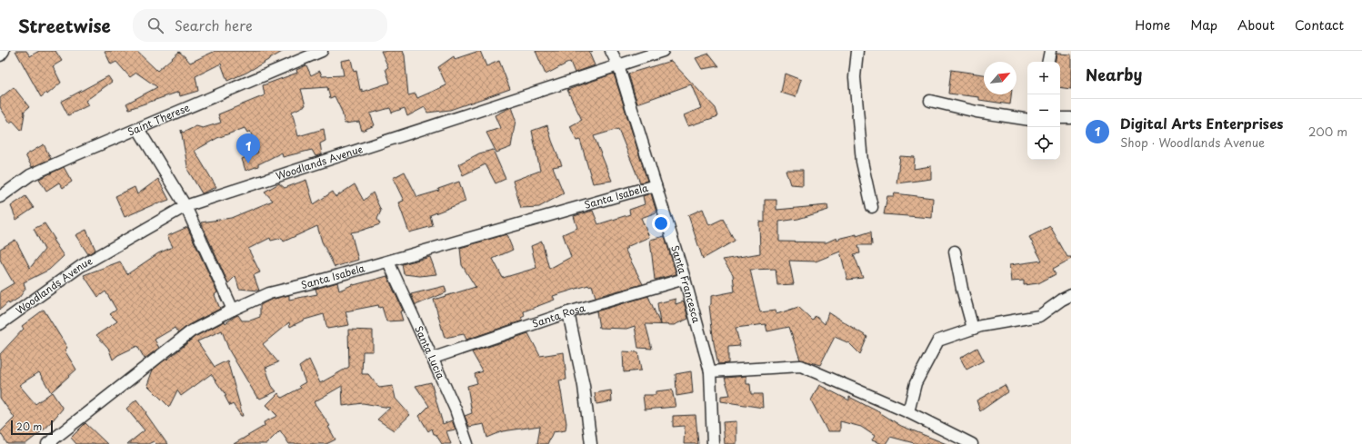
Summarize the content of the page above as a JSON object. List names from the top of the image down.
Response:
{
  "streets": {
    "street": [
      "Saint Therese",
      "Woodlands Avenue",
      "Santa Isabela",
      "Santa Francesca",
      "Santa Rosa",
      "Santa Lucia"
    ]
  },
  "crossings": [
    ["Woodlands Avenue", "Santa Francesca"],
    ["Santa Isabela", "Santa Francesca"],
    ["Santa Isabela", "Santa Lucia"],
    ["Santa Francesca", "Santa Rosa"],
    ["Santa Rosa", "Santa Lucia"]
  ],
  "scale_bar": "20 m",
  "north": "top right",
  "page": {
    "header": "Streetwise",
    "search": "Search here",
    "nav": [
      "Home",
      "Map",
      "About",
      "Contact"
    ],
    "heading": "Nearby",
    "map_buttons": ["+", "−"],
    "list": [
      {
        "mark": "1",
        "name": "Digital Arts Enterprises",
        "note": "Shop · Woodlands Avenue",
        "value": "200 m"
      }
    ],
    "pins": "1",
    "scale": "20 m"
  }
}
